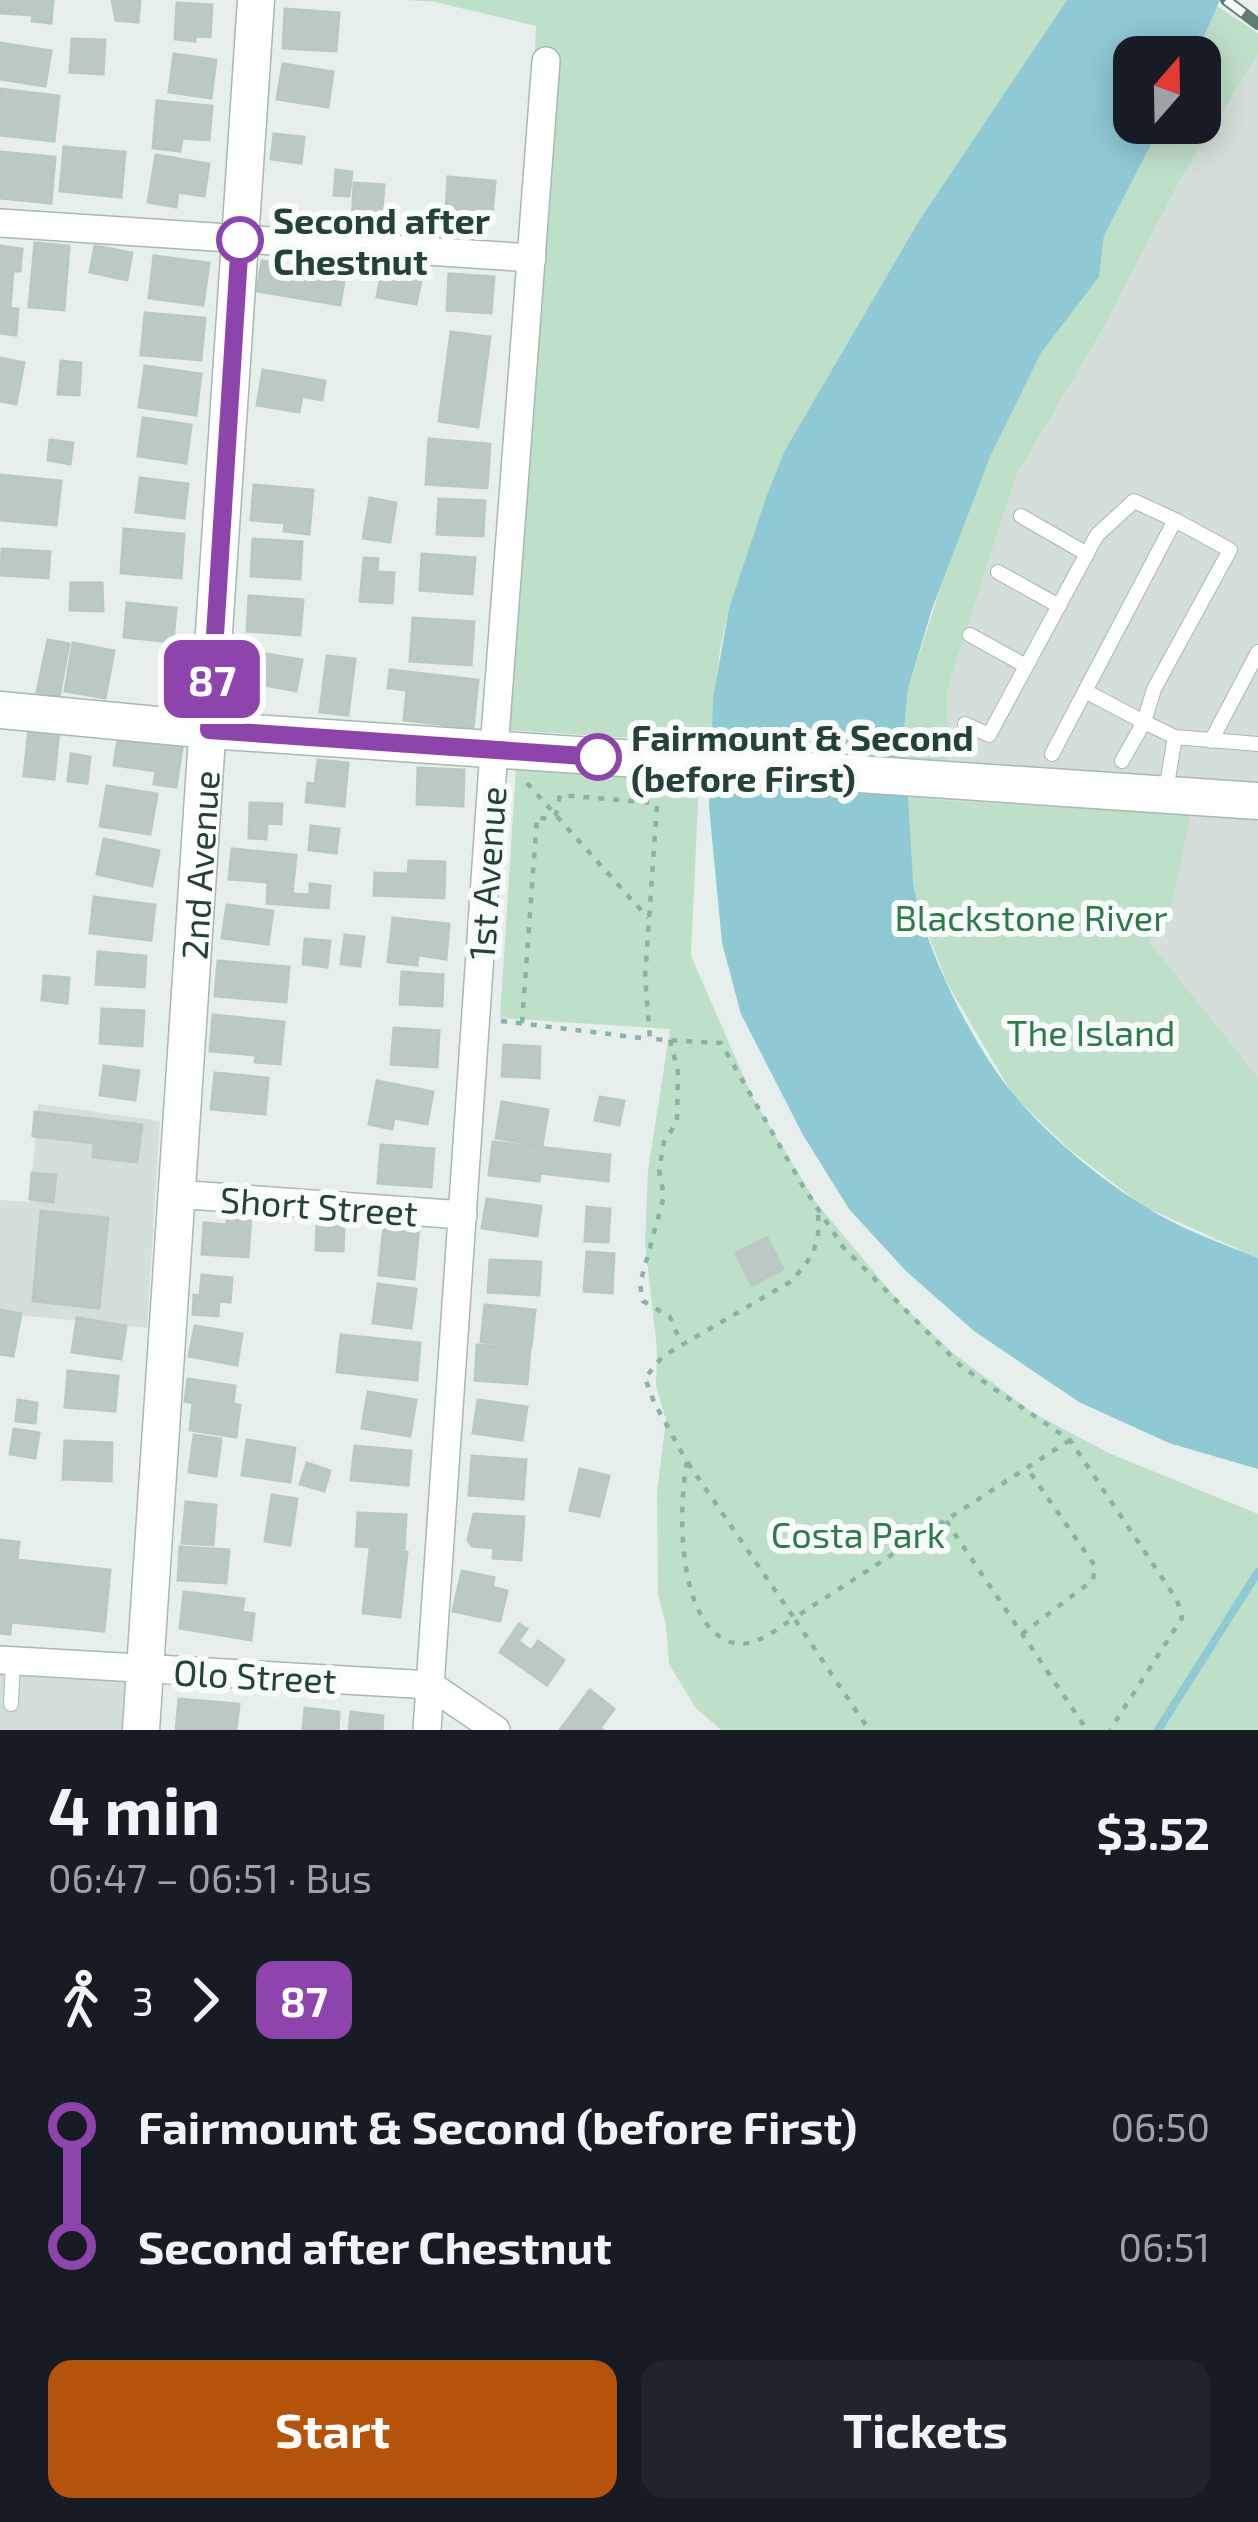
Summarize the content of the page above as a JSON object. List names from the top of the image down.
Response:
{
  "streets": {
    "street": [
      "2nd Avenue",
      "1st Avenue",
      "Short Street",
      "Olo Street"
    ]
  },
  "crossings": [
    ["2nd Avenue", "Short Street"],
    ["2nd Avenue", "Olo Street"],
    ["1st Avenue", "Short Street"],
    ["1st Avenue", "Olo Street"]
  ],
  "parks": ["Blackstone River", "The Island", "Costa Park"],
  "places": ["Second after Chestnut", "Fairmount & Second (before First)"],
  "lines": ["bus line 87"],
  "north": "top",
  "page": {
    "on_map": "87",
    "heading": ["4 min", "06:47 – 06:51 · Bus", "$3.52"],
    "legs": ["3", "87"],
    "list": [
      {
        "name": "Fairmount & Second (before First)",
        "value": "06:50"
      },
      {
        "name": "Second after Chestnut",
        "value": "06:51"
      }
    ],
    "buttons": ["Start", "Tickets"]
  }
}
